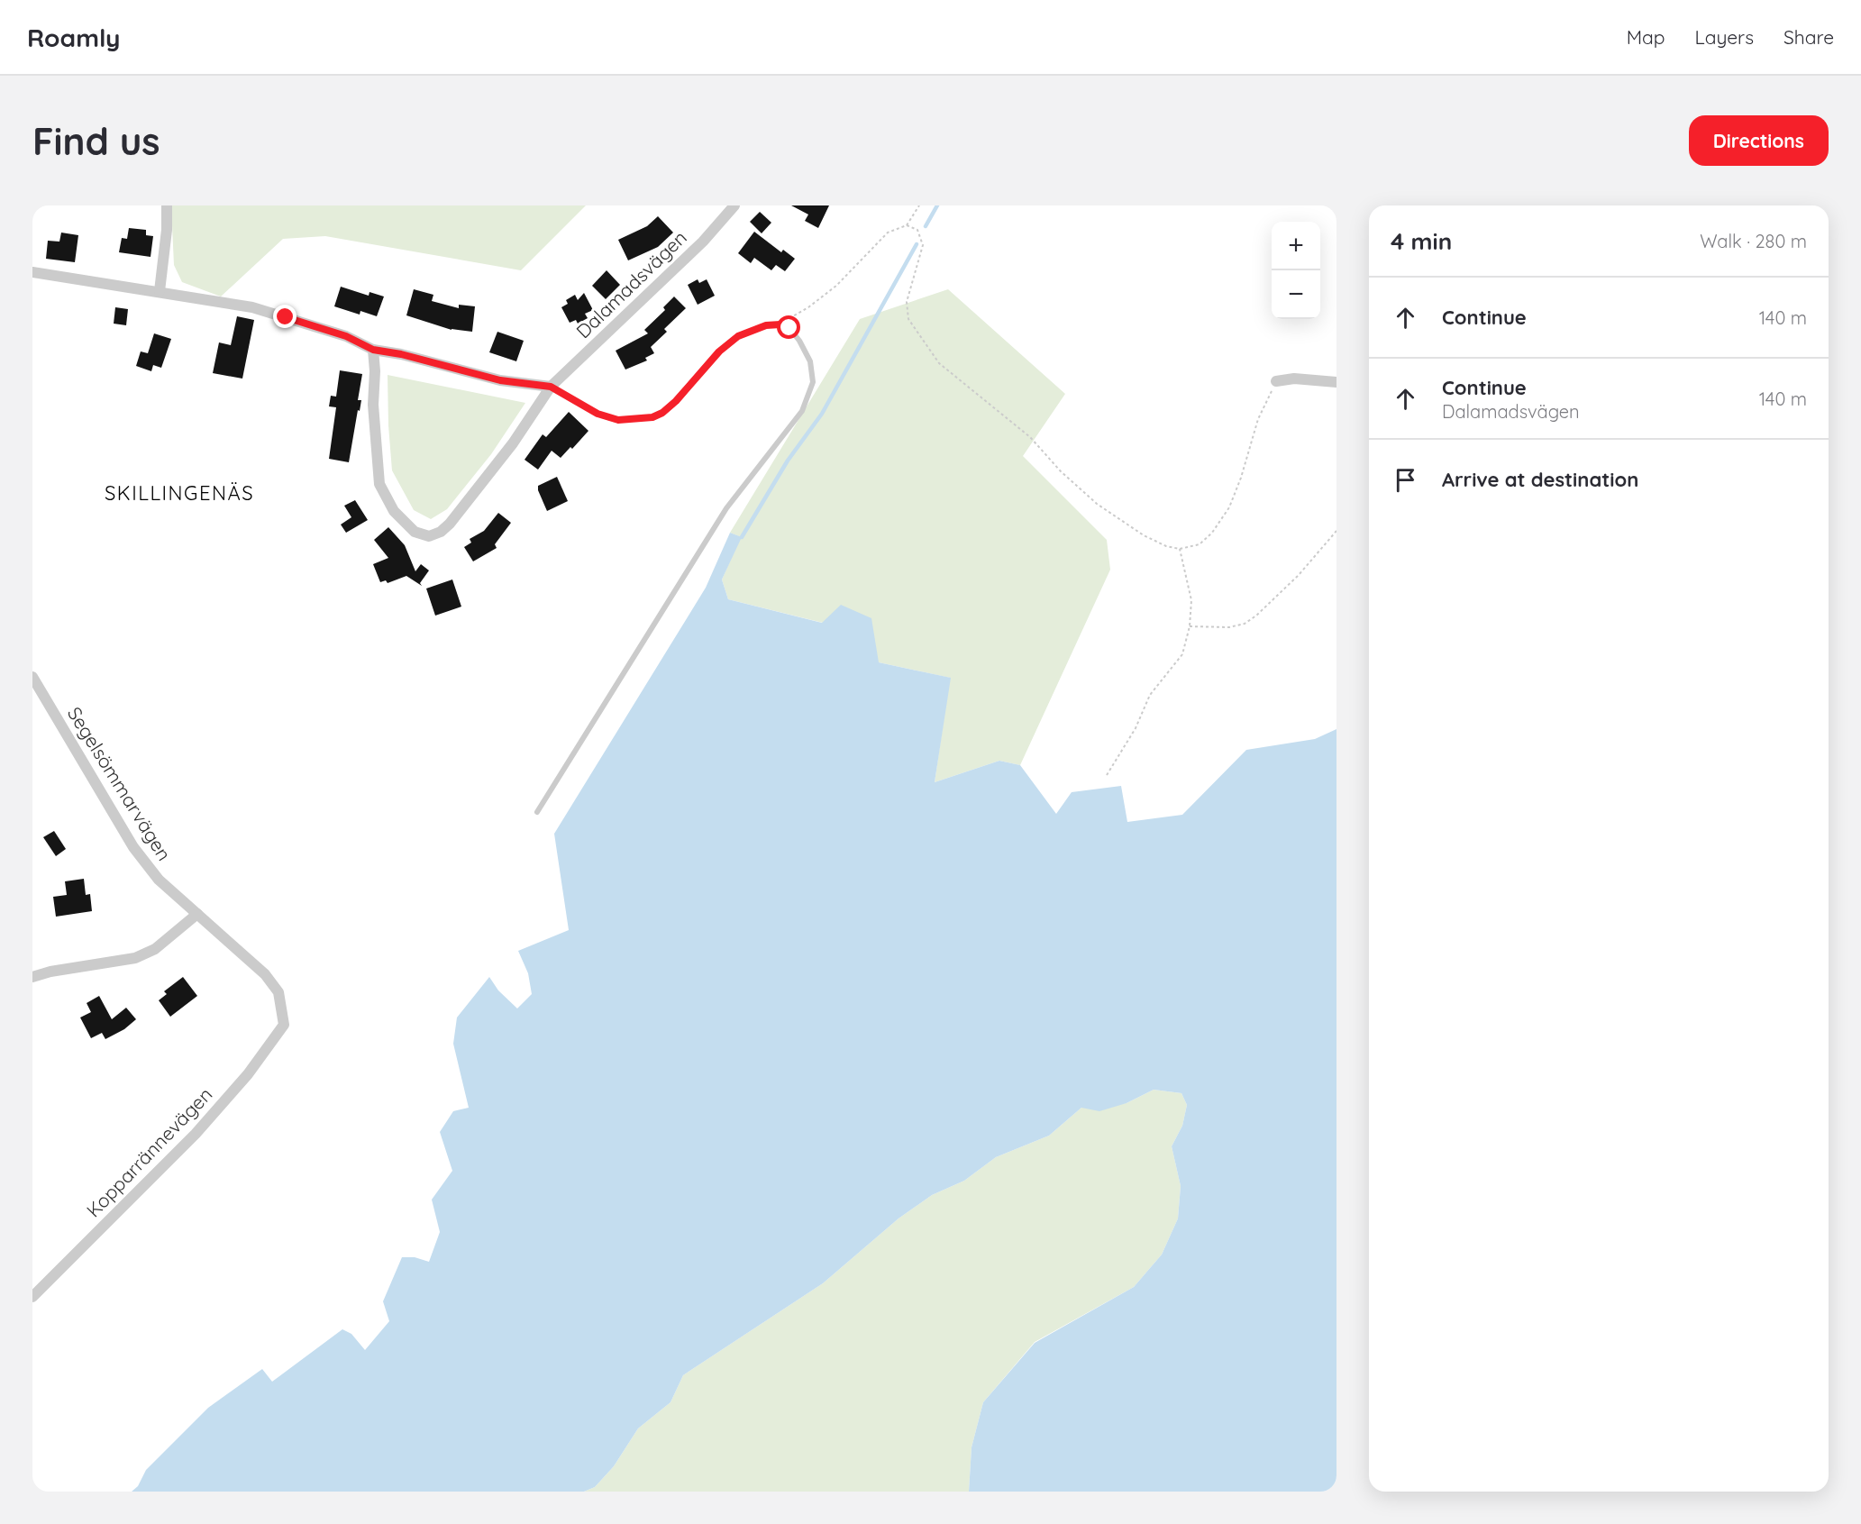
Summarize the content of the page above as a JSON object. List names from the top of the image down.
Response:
{
  "streets": {
    "street": ["Dalamadsvägen", "Segelsömmarvägen", "Kopparrännevägen"]
  },
  "crossings": [
    ["Segelsömmarvägen", "Kopparrännevägen"]
  ],
  "districts": ["SKILLINGENÄS"],
  "page": {
    "header": "Roamly",
    "nav": ["Map", "Layers", "Share"],
    "buttons": "Directions",
    "title": "Find us",
    "heading": ["4 min", "Walk · 280 m"],
    "map_buttons": ["+", "−"],
    "list": [
      ["Continue", "140 m"],
      ["Continue", "Dalamadsvägen", "140 m"],
      "Arrive at destination"
    ]
  }
}
